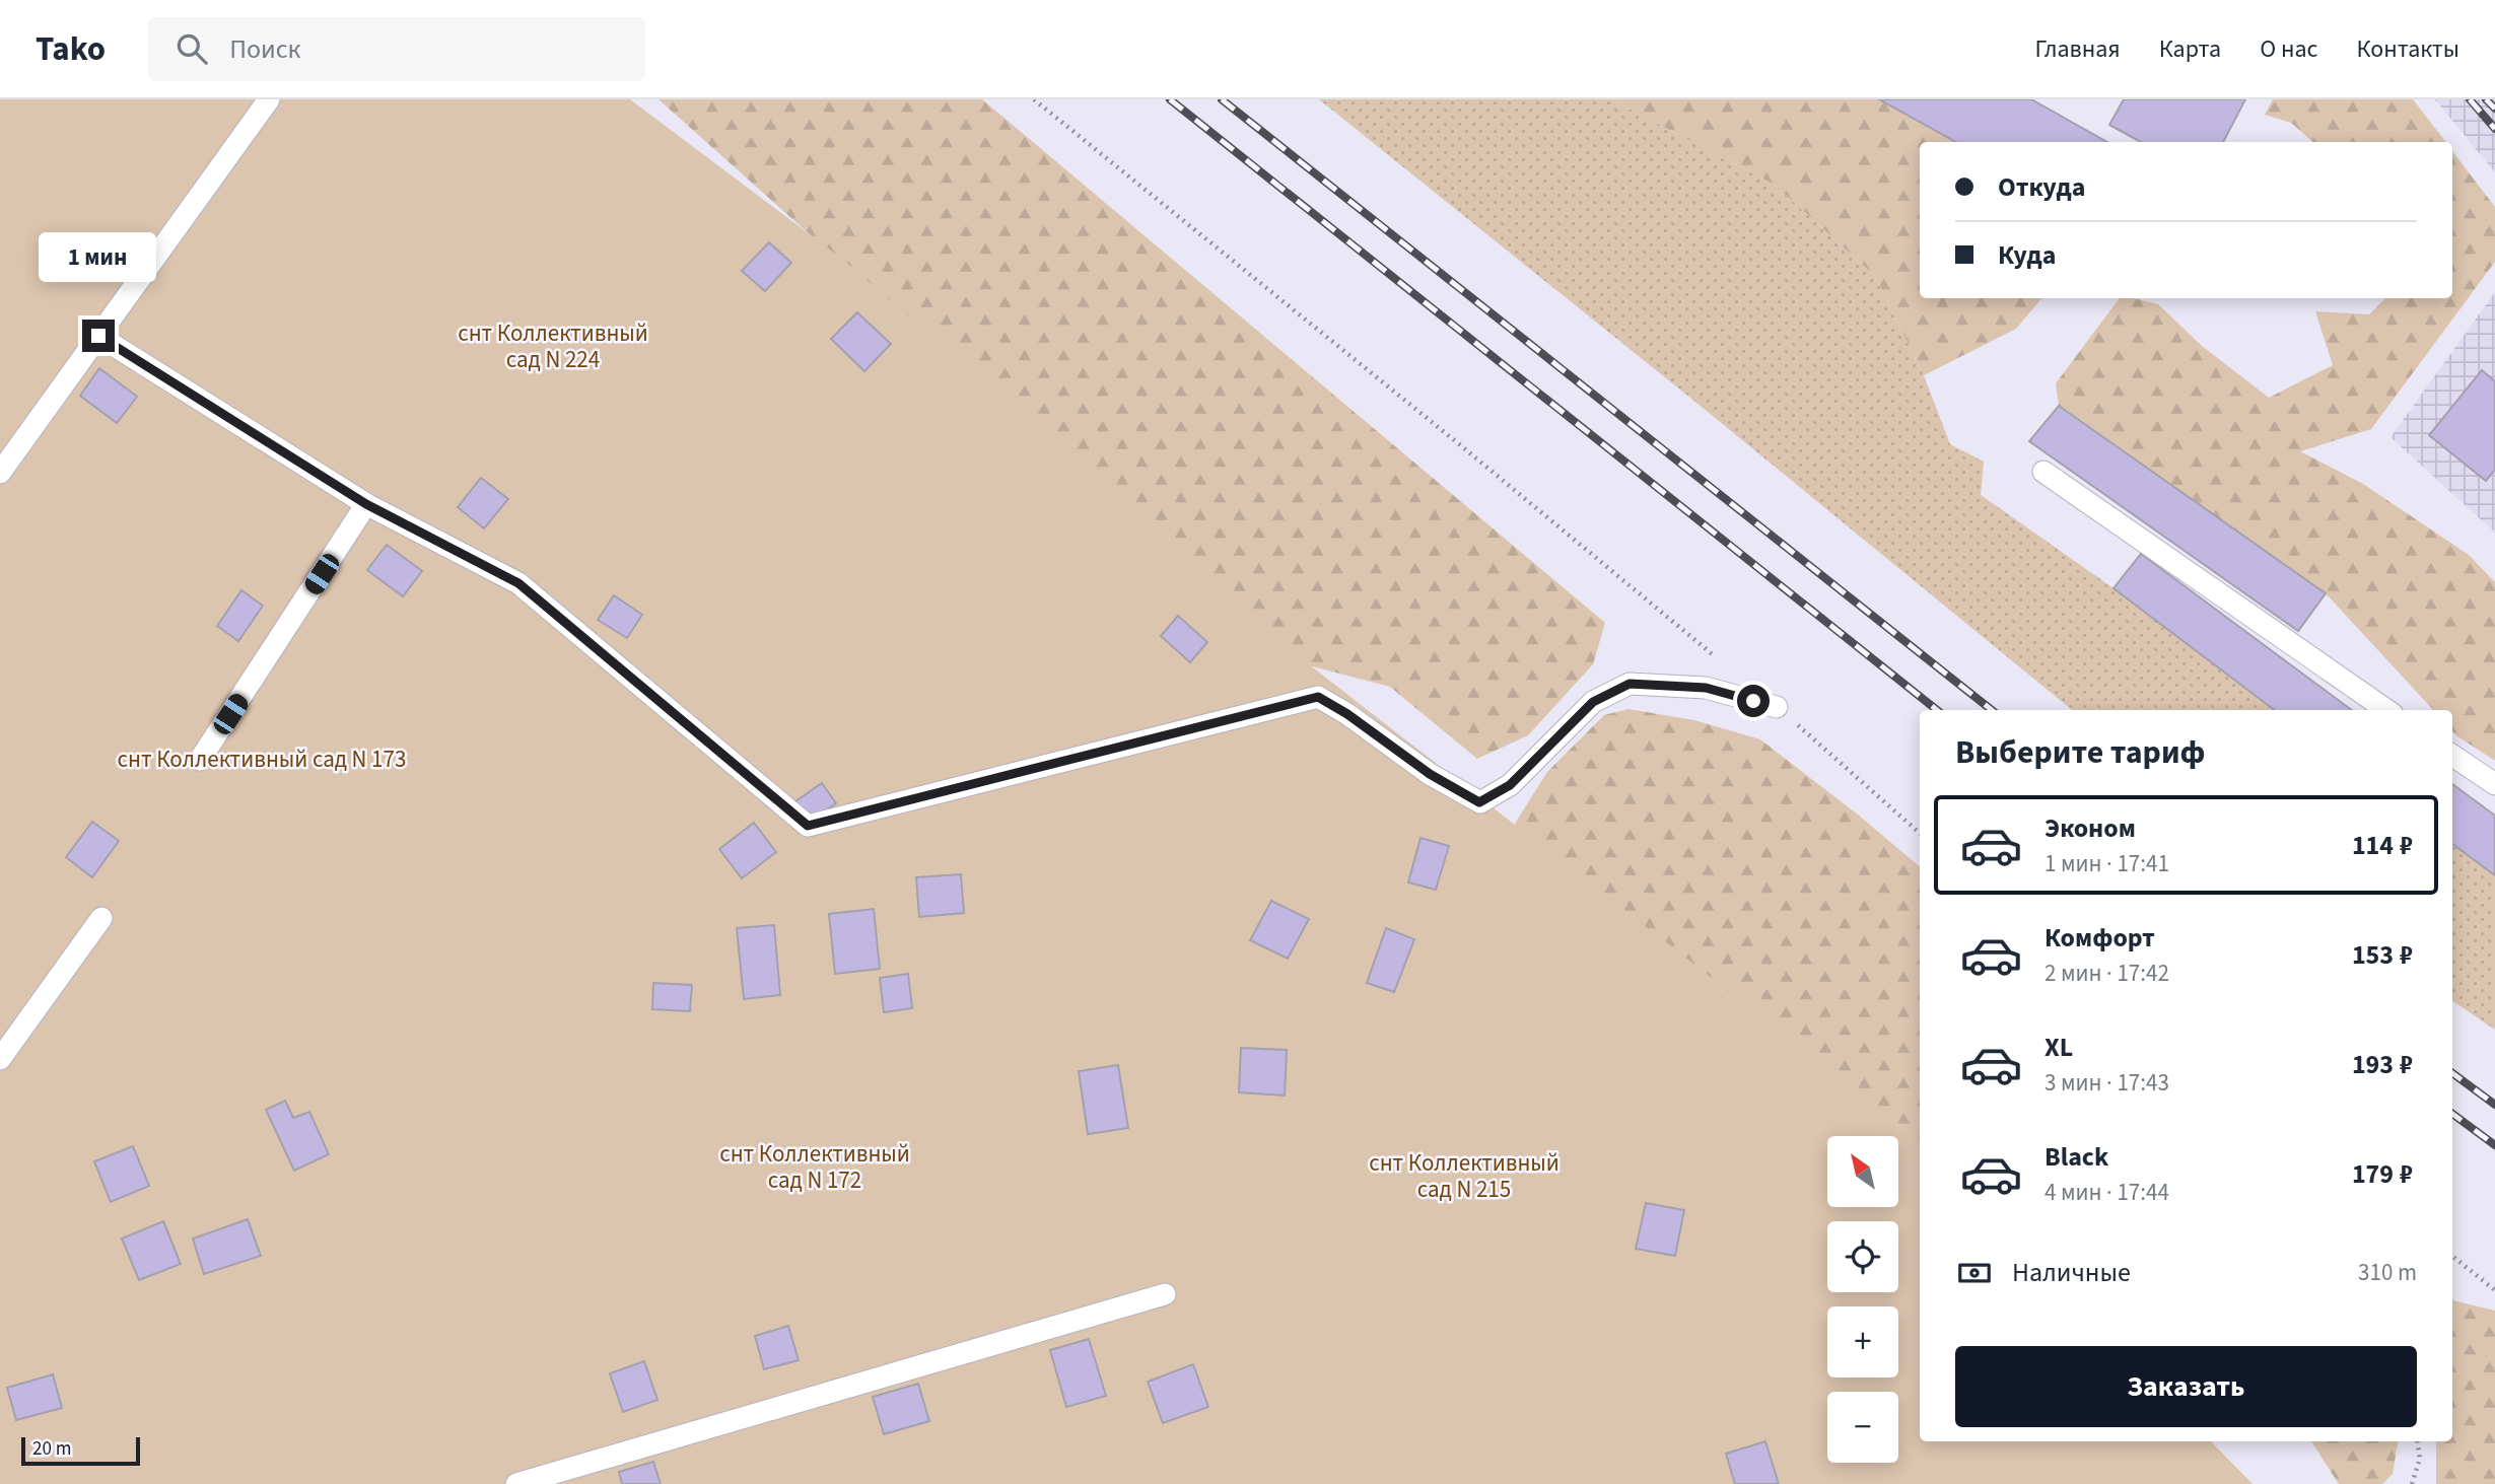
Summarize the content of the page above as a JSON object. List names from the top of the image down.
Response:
{
  "parks": [
    "снт Коллективный сад N 224",
    "снт Коллективный сад N 173",
    "снт Коллективный сад N 172",
    "снт Коллективный сад N 215"
  ],
  "scale_bar": "20 m",
  "north": "top left",
  "page": {
    "header": "Tako",
    "search": "Поиск",
    "nav": [
      "Главная",
      "Карта",
      "О нас",
      "Контакты"
    ],
    "banner": ["Откуда", "Куда"],
    "bubble": "1 мин",
    "heading": "Выберите тариф",
    "list": [
      {
        "name": "Эконом",
        "note": "1 мин · 17:41",
        "value": "114 ₽"
      },
      {
        "name": "Комфорт",
        "note": "2 мин · 17:42",
        "value": "153 ₽"
      },
      {
        "name": "XL",
        "note": "3 мин · 17:43",
        "value": "193 ₽"
      },
      {
        "name": "Black",
        "note": "4 мин · 17:44",
        "value": "179 ₽"
      }
    ],
    "map_buttons": ["+", "−"],
    "pay": ["Наличные", "310 m"],
    "buttons": "Заказать",
    "scale": "20 m"
  }
}
